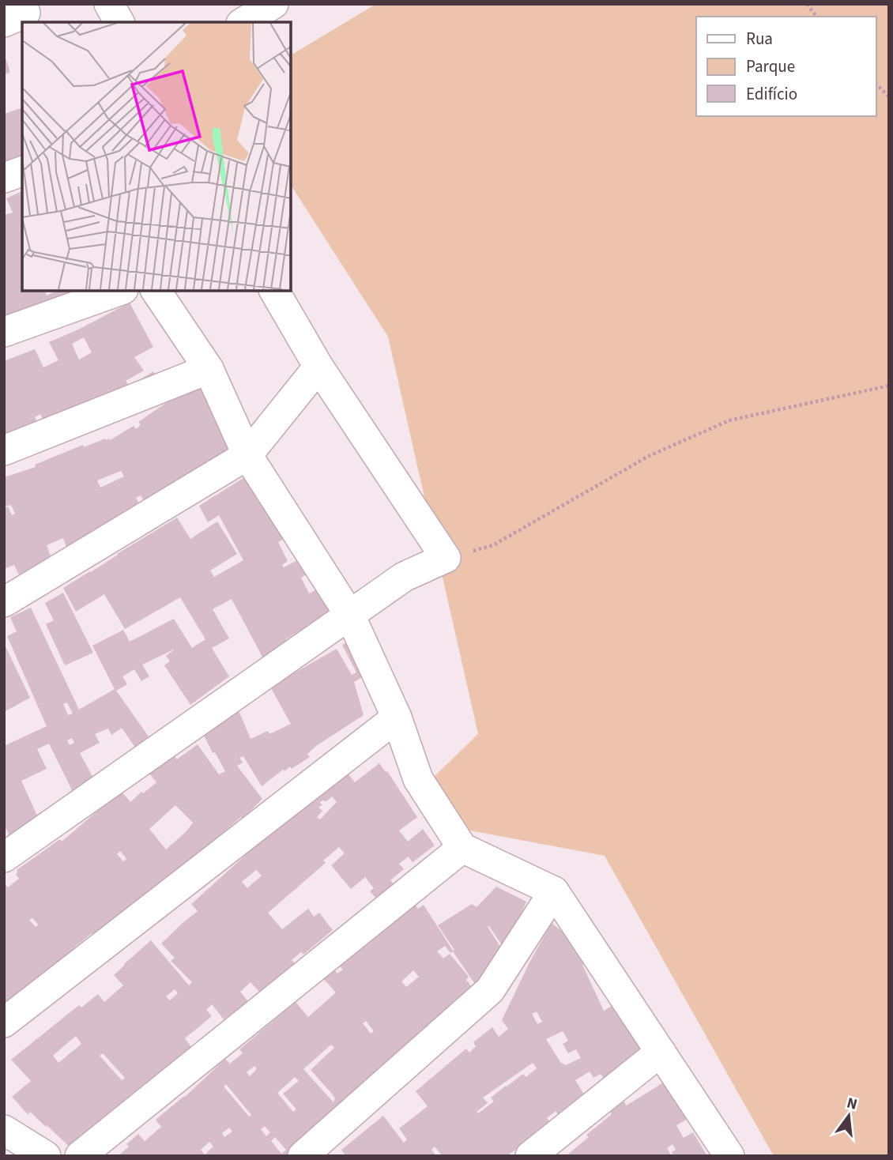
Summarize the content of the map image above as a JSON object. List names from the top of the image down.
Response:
{
  "legend": ["Rua", "Parque", "Edifício"],
  "north": "top"
}
